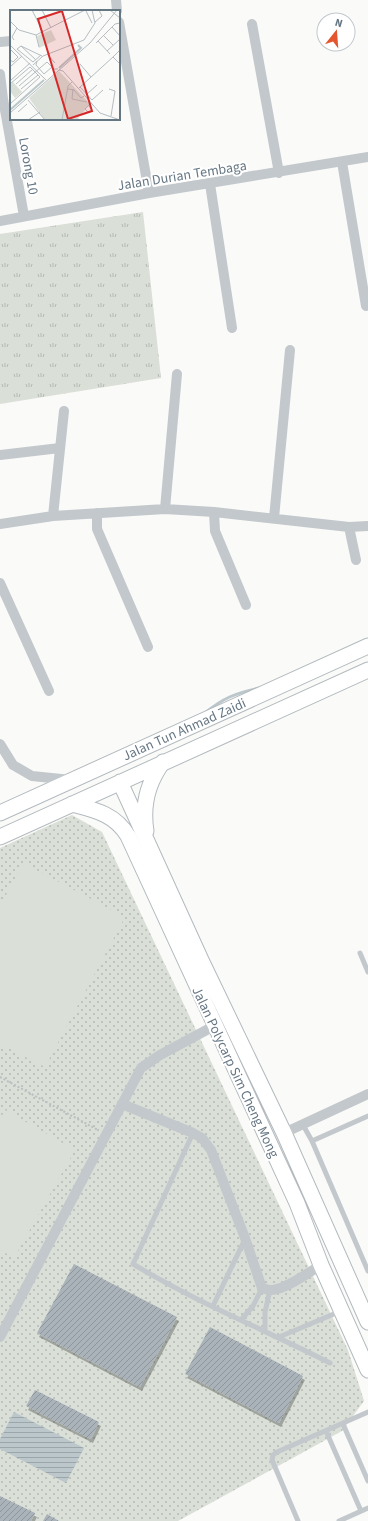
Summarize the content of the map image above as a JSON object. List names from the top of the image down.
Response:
{
  "streets": {
    "street": [
      "Lorong 10",
      "Jalan Durian Tembaga",
      "Jalan Tun Ahmad Zaidi",
      "Jalan Polycarp Sim Cheng Mong"
    ]
  },
  "crossings": [
    ["Lorong 10", "Jalan Durian Tembaga"],
    ["Jalan Tun Ahmad Zaidi", "Jalan Polycarp Sim Cheng Mong"]
  ],
  "north": "top"
}
